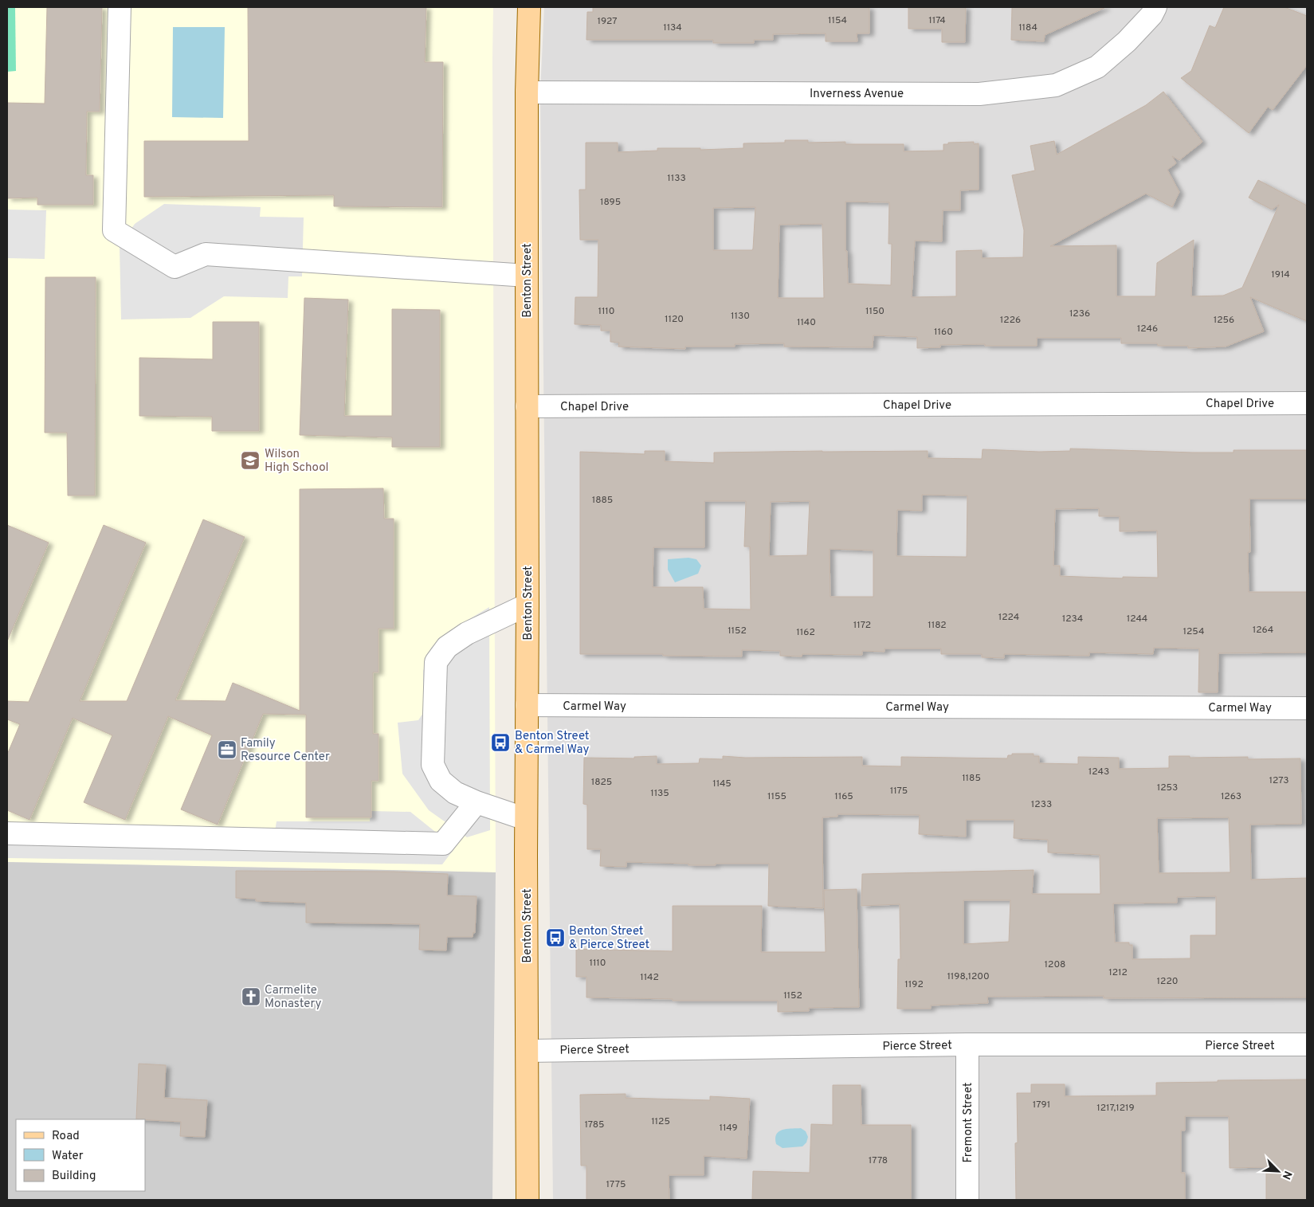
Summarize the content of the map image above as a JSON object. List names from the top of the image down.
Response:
{
  "streets": {
    "main road": ["Benton Street"],
    "street": [
      "Inverness Avenue",
      "Chapel Drive",
      "Carmel Way",
      "Pierce Street",
      "Fremont Street"
    ]
  },
  "crossings": [
    ["Inverness Avenue", "Benton Street"],
    ["Benton Street", "Chapel Drive"],
    ["Benton Street", "Carmel Way"],
    ["Benton Street", "Pierce Street"],
    ["Pierce Street", "Fremont Street"]
  ],
  "places": {
    "school or university": ["Wilson High School"],
    "bus stop": ["Benton Street & Carmel Way", "Benton Street & Pierce Street"],
    "office": ["Family Resource Center"],
    "church": ["Carmelite Monastery"]
  },
  "house_numbers": [
    "1154",
    "1174",
    "1927",
    "1134",
    "1184",
    "1133",
    "1895",
    "1914",
    "1110",
    "1150",
    "1236",
    "1130",
    "1120",
    "1226",
    "1256",
    "1140",
    "1246",
    "1160",
    "1885",
    "1224",
    "1234",
    "1244",
    "1172",
    "1182",
    "1264",
    "1152",
    "1254",
    "1162",
    "1243",
    "1185",
    "1273",
    "1825",
    "1145",
    "1253",
    "1175",
    "1135",
    "1155",
    "1165",
    "1263",
    "1233",
    "1110",
    "1208",
    "1212",
    "1198,1200",
    "1142",
    "1220",
    "1192",
    "1152",
    "1791",
    "1217,1219",
    "1125",
    "1785",
    "1149",
    "1778",
    "1775"
  ],
  "legend": ["Road", "Water", "Building"],
  "north": "bottom right"
}
